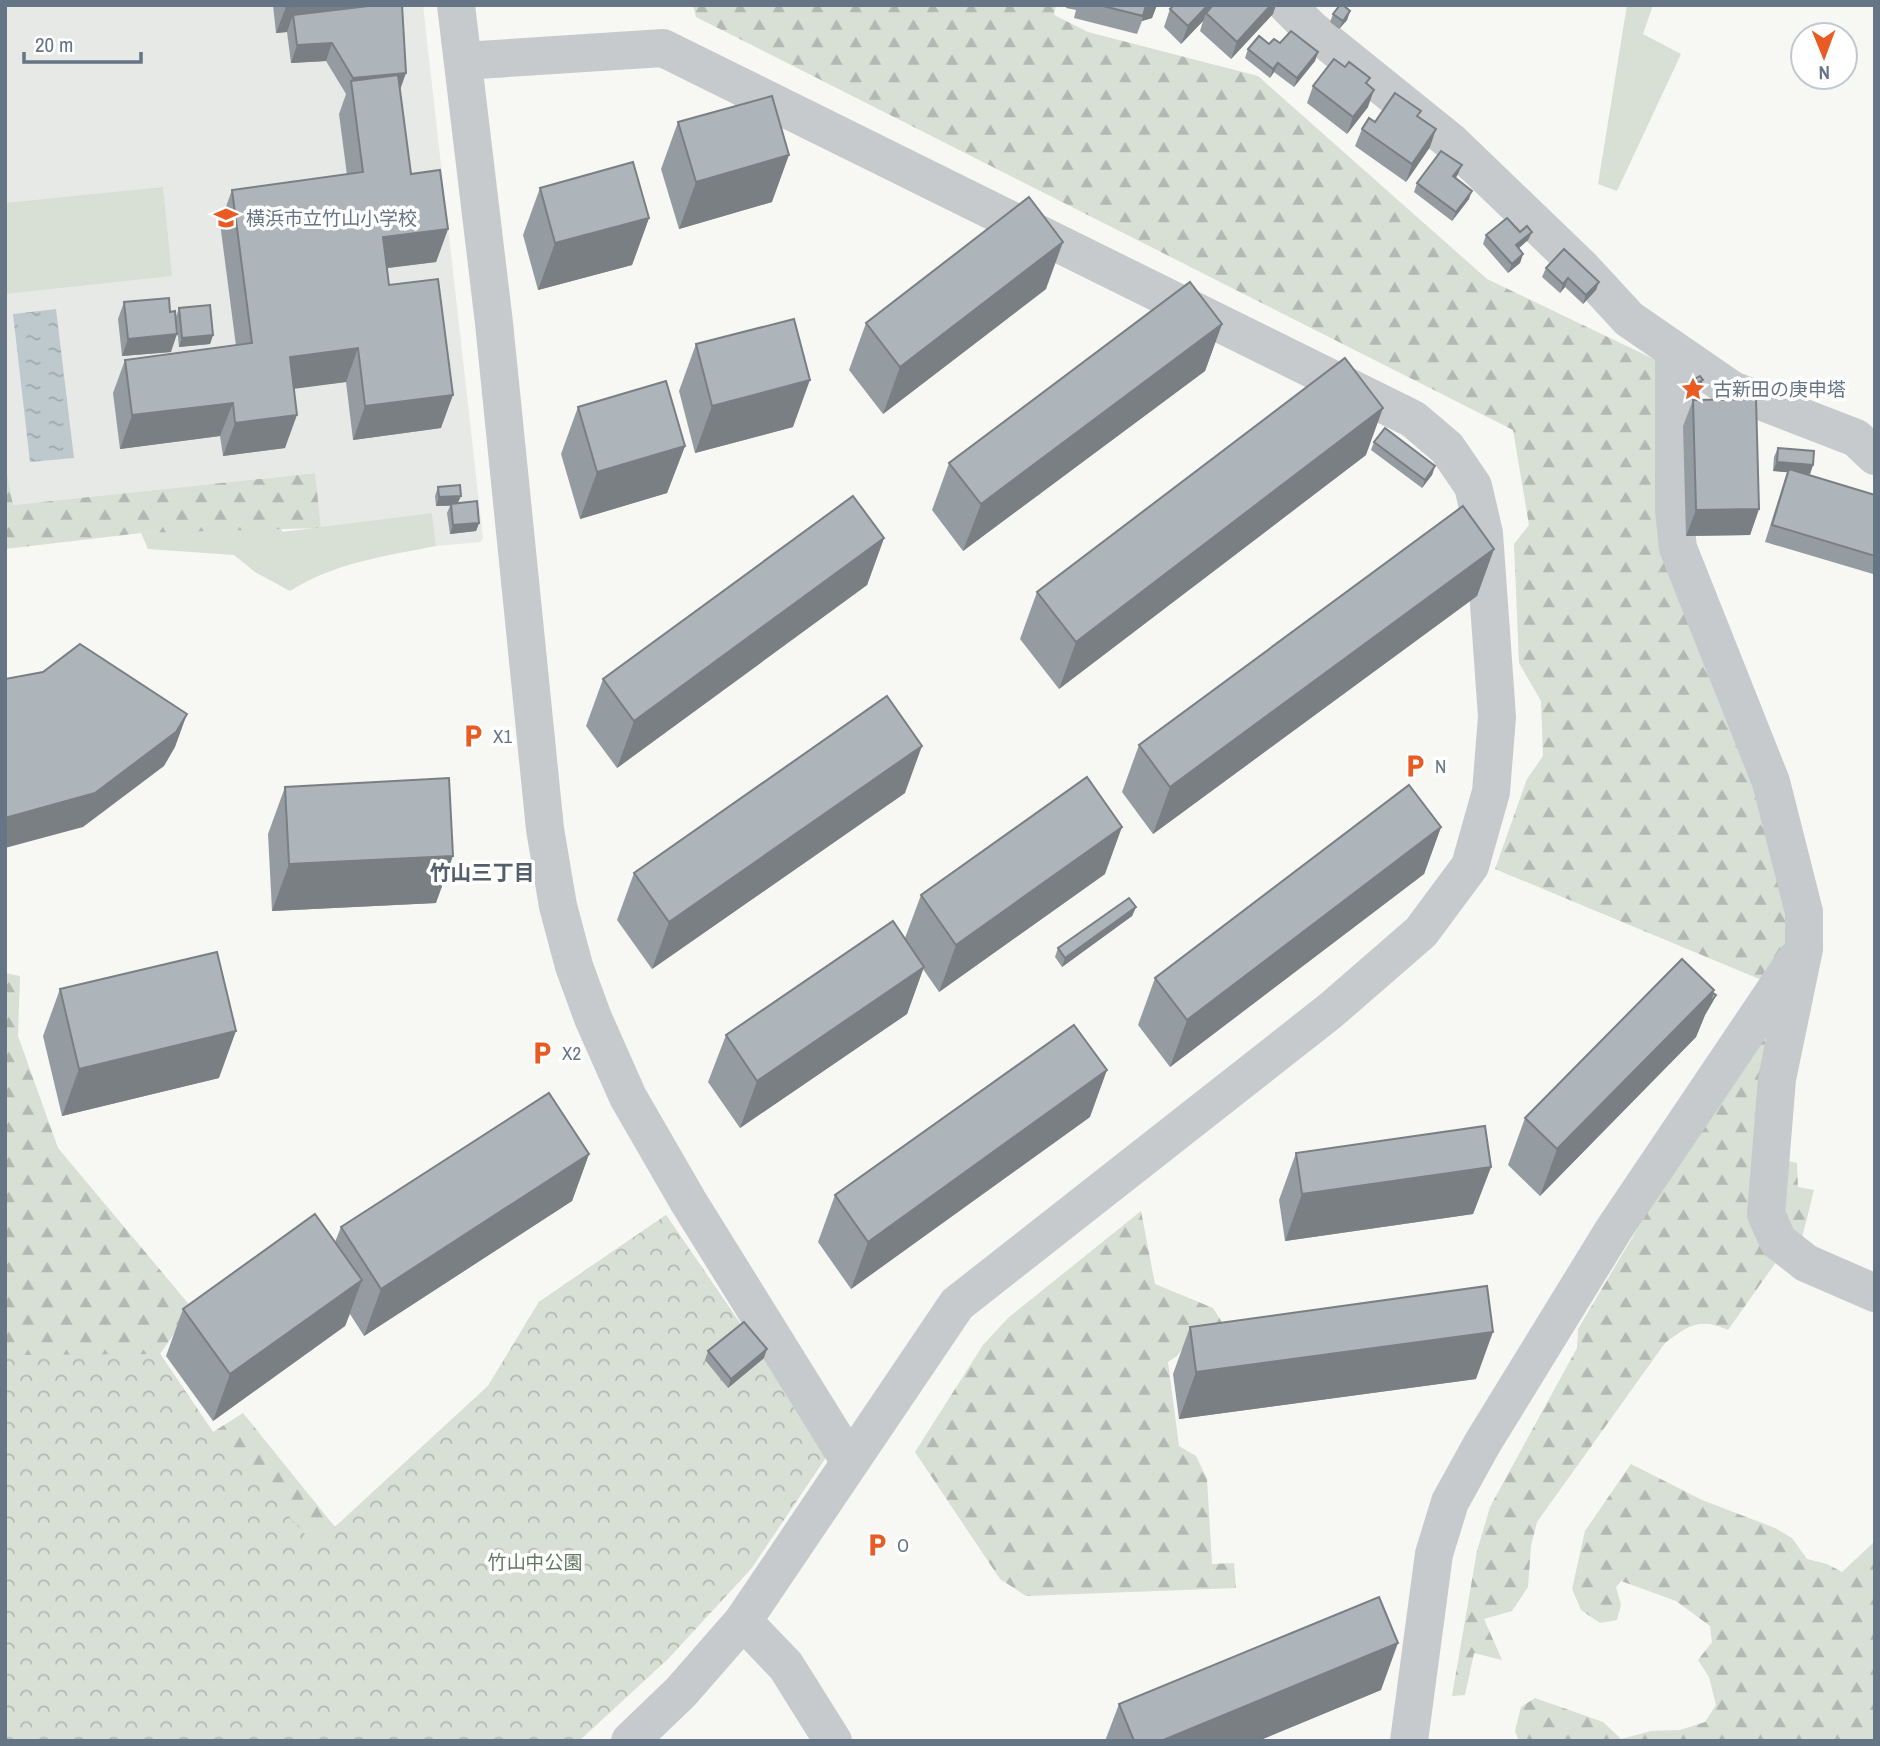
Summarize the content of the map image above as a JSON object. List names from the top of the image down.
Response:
{
  "districts": ["竹山三丁目"],
  "parks": ["竹山中公園"],
  "places": {
    "school or university": ["横浜市立竹山小学校"],
    "place": ["古新田の庚申塔"],
    "parking": [
      "X1",
      "N",
      "X2",
      "O"
    ]
  },
  "scale_bar": "20 m",
  "north": "bottom"
}
